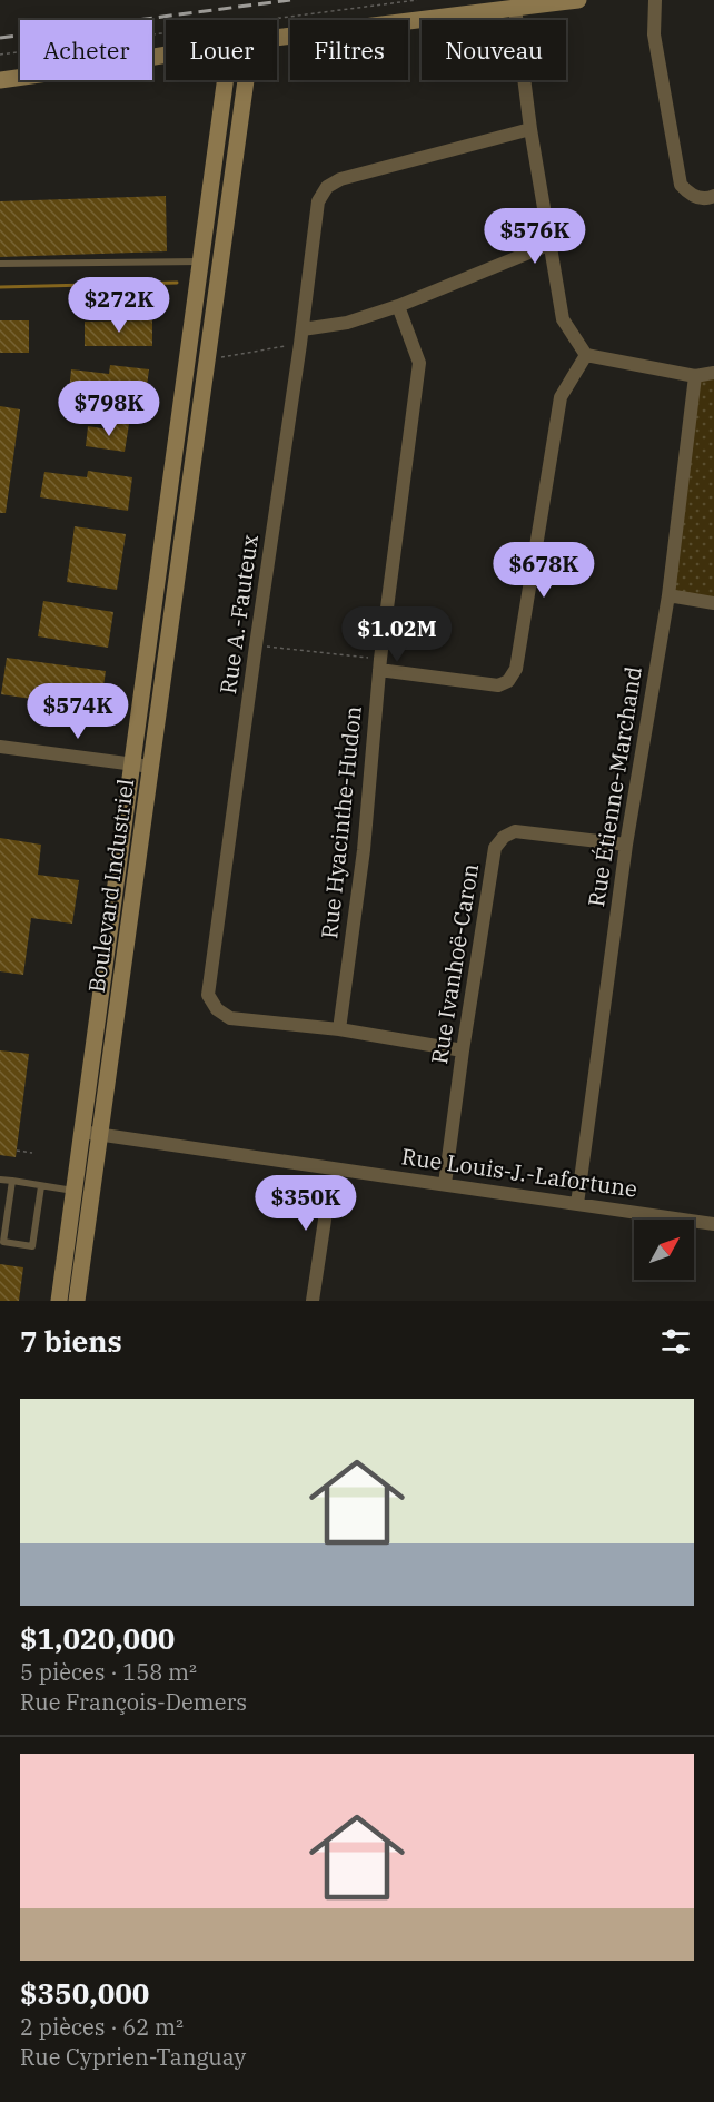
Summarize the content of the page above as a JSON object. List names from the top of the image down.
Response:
{
  "streets": {
    "street": [
      "Rue A.-Fauteux",
      "Rue Étienne-Marchand",
      "Rue Hyacinthe-Hudon",
      "Boulevard Industriel",
      "Rue Ivanhoë-Caron",
      "Rue Louis-J.-Lafortune"
    ]
  },
  "crossings": [
    ["Rue A.-Fauteux", "Rue Hyacinthe-Hudon"],
    ["Rue A.-Fauteux", "Rue Ivanhoë-Caron"],
    ["Rue Étienne-Marchand", "Rue Ivanhoë-Caron"],
    ["Rue Étienne-Marchand", "Rue Louis-J.-Lafortune"],
    ["Boulevard Industriel", "Rue Louis-J.-Lafortune"],
    ["Rue Ivanhoë-Caron", "Rue Louis-J.-Lafortune"]
  ],
  "north": "top right",
  "page": {
    "chip": [
      "Acheter",
      "Louer",
      "Filtres",
      "Nouveau"
    ],
    "price": [
      "$576K",
      "$272K",
      "$798K",
      "$678K",
      "$1.02M",
      "$574K",
      "$350K"
    ],
    "heading": "7 biens",
    "list": [
      {
        "name": "$1,020,000",
        "note": "5 pièces · 158 m² · Rue François-Demers"
      },
      {
        "name": "$350,000",
        "note": "2 pièces · 62 m² · Rue Cyprien-Tanguay"
      }
    ]
  }
}
